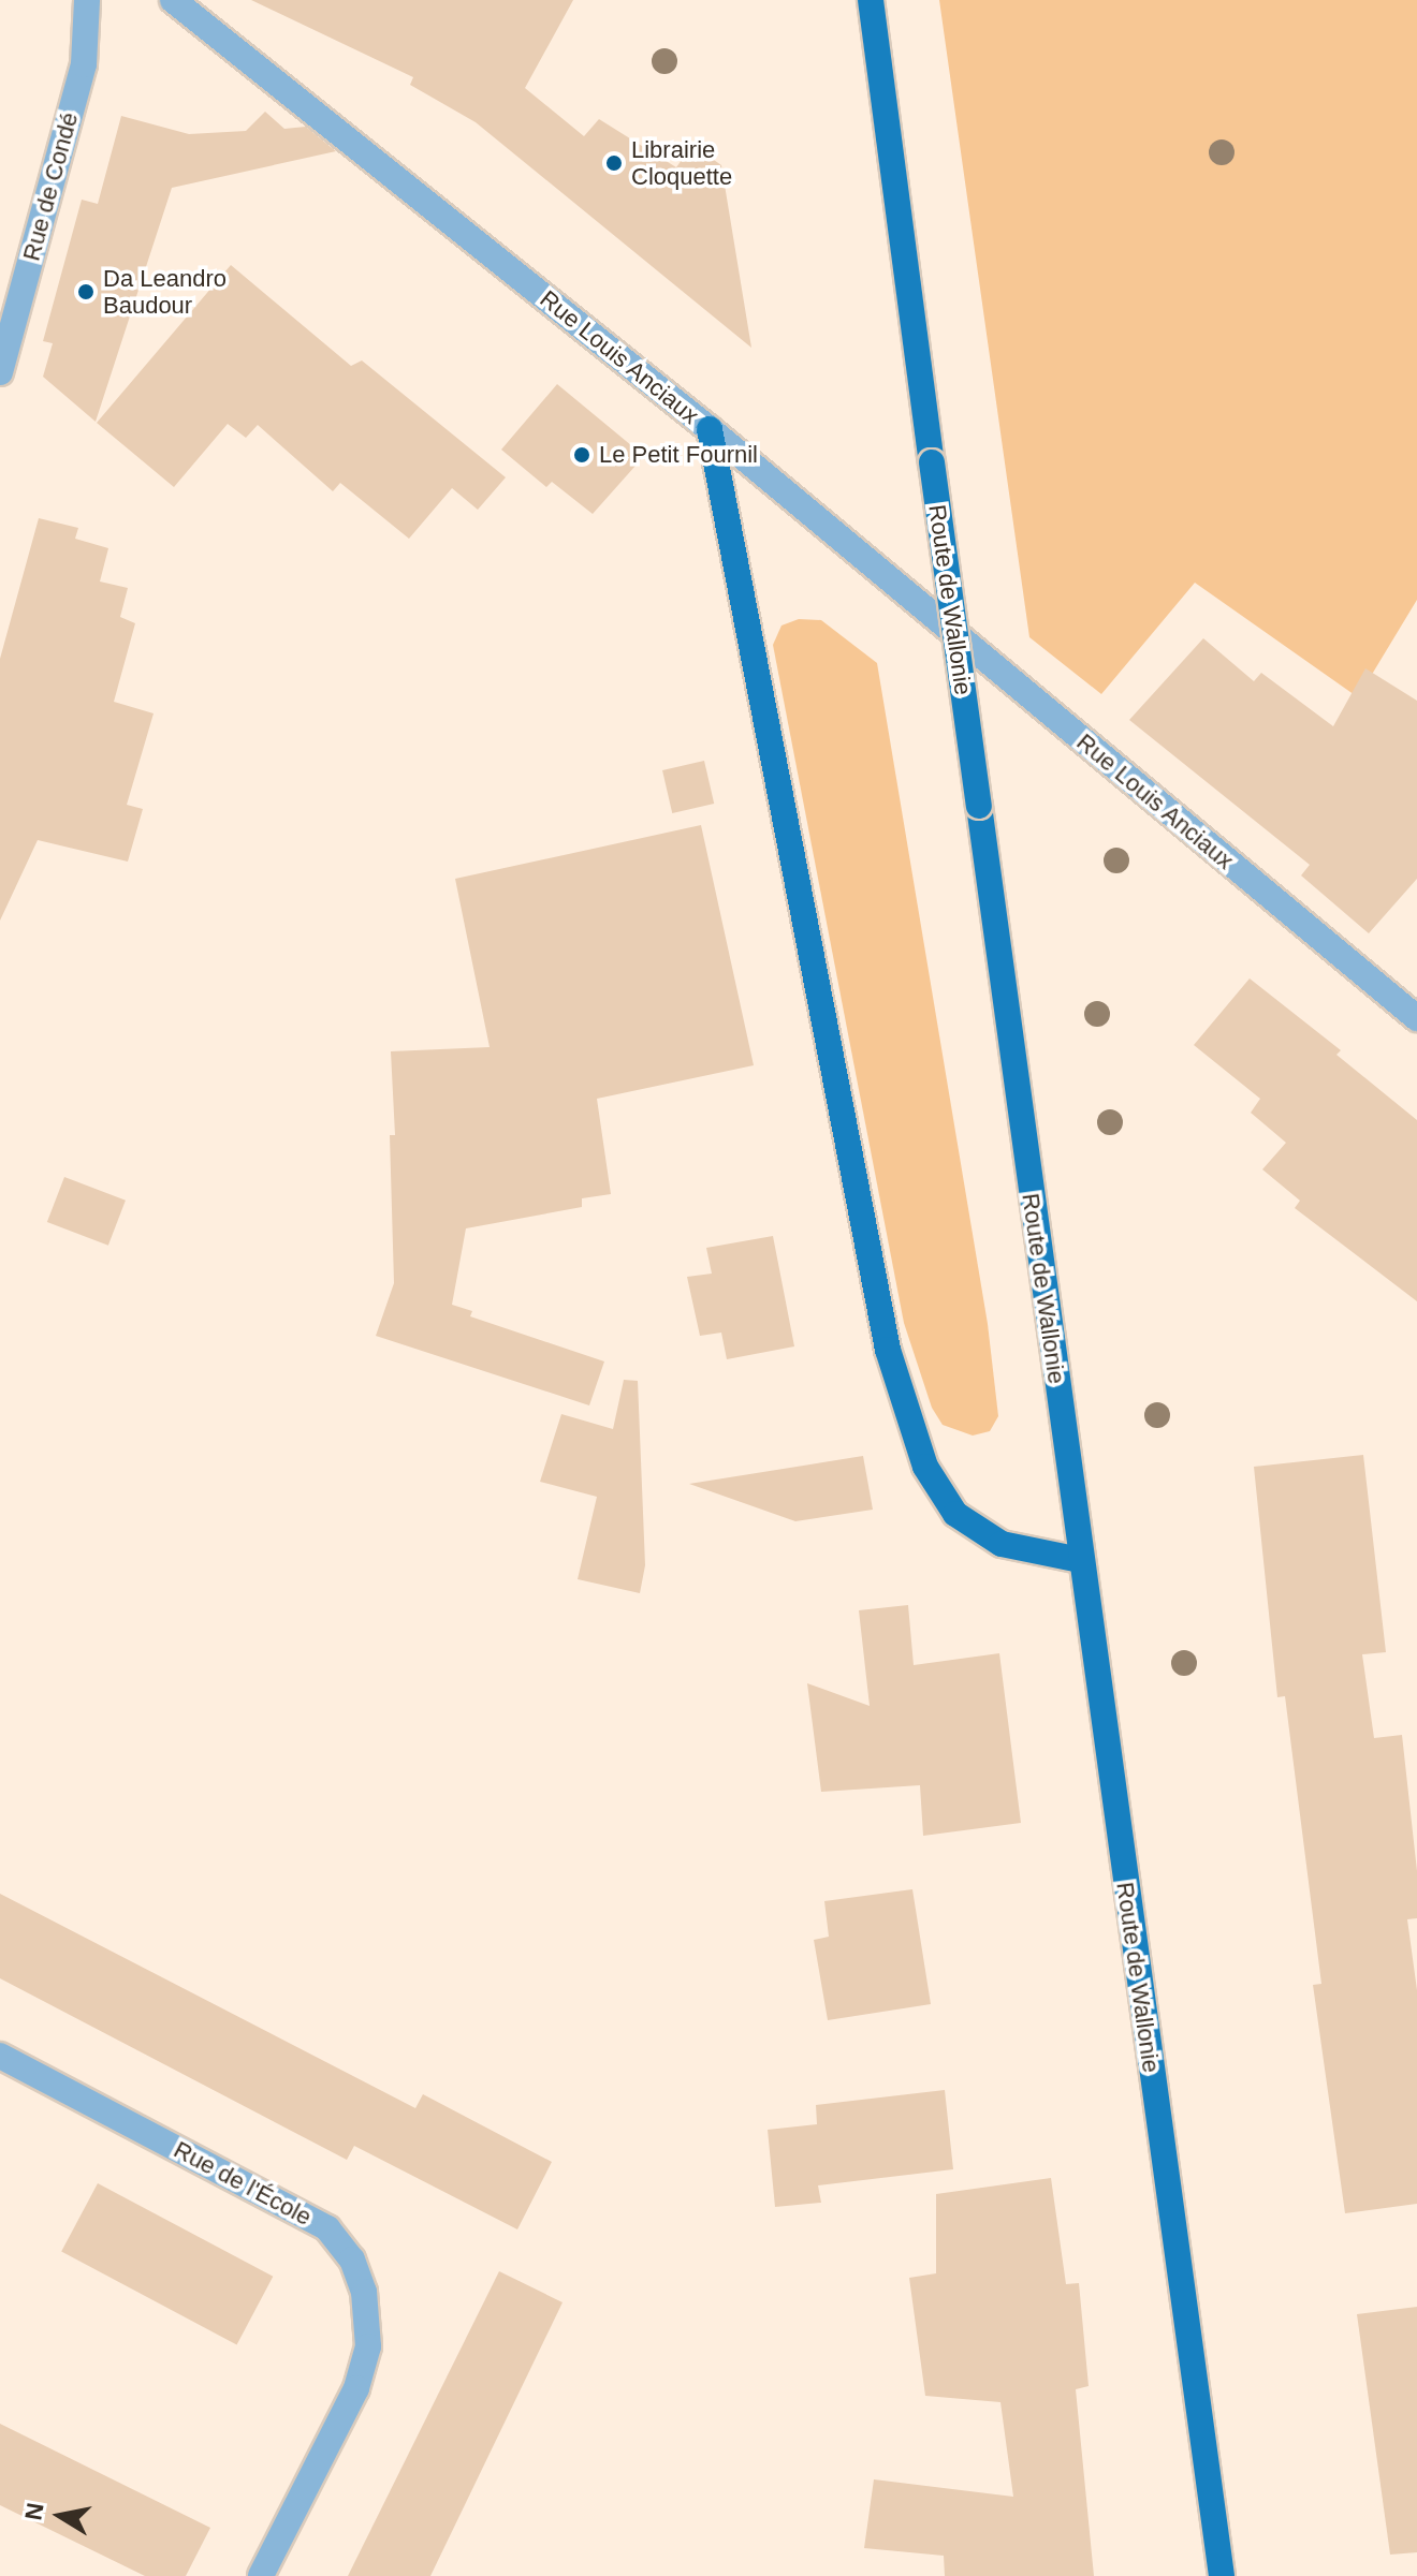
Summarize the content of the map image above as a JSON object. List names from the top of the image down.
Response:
{
  "streets": {
    "main road": ["Route de Wallonie"],
    "street": ["Rue de Condé", "Rue Louis Anciaux", "Rue de l'École"]
  },
  "places": ["Librairie Cloquette", "Da Leandro Baudour", "Le Petit Fournil"],
  "north": "left"
}
